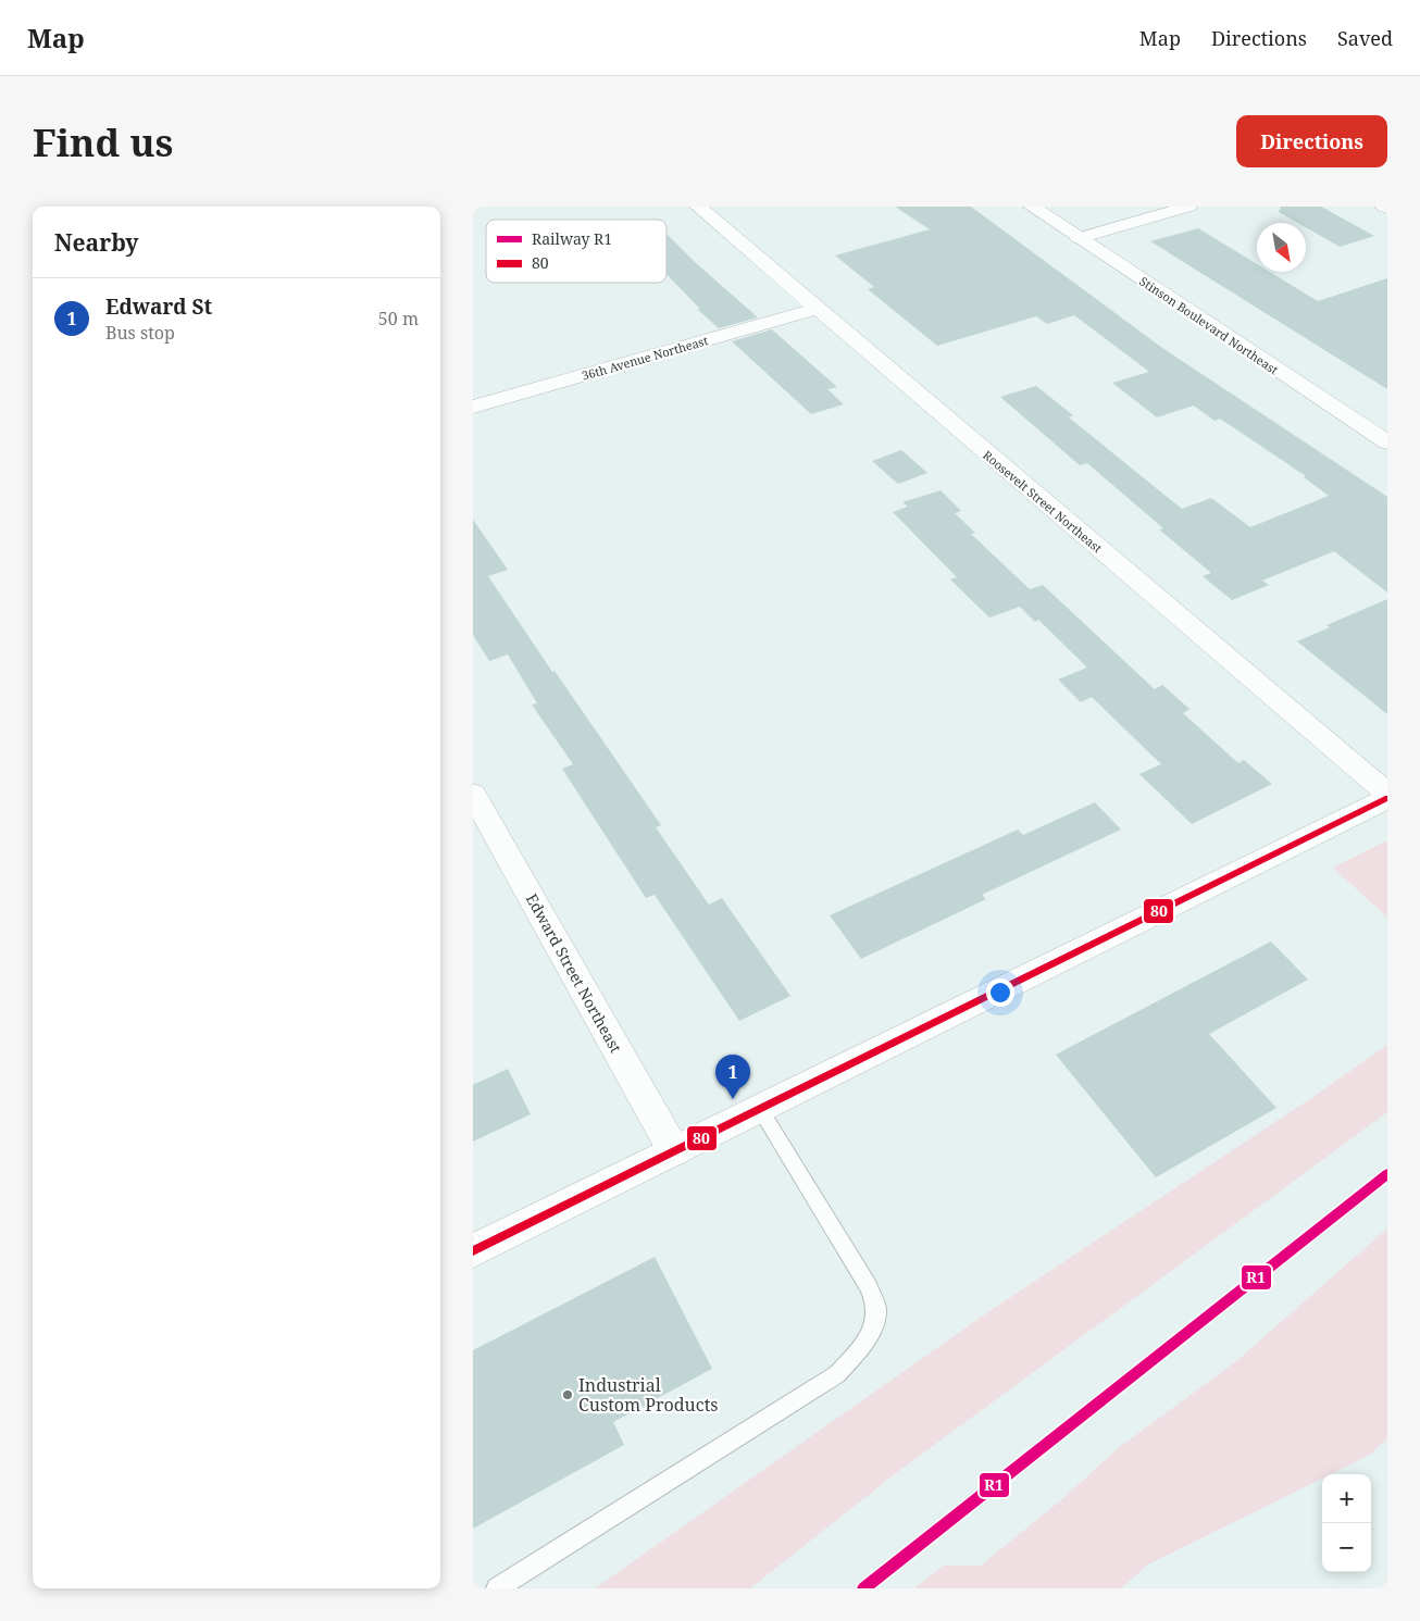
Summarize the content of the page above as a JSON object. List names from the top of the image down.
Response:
{
  "streets": {
    "street": [
      "Stinson Boulevard Northeast",
      "36th Avenue Northeast",
      "Roosevelt Street Northeast",
      "Edward Street Northeast"
    ]
  },
  "crossings": [
    ["36th Avenue Northeast", "Roosevelt Street Northeast"]
  ],
  "places": ["Industrial Custom Products"],
  "lines": ["transit line 80", "rail line R1"],
  "legend": ["Railway R1", "80"],
  "north": "bottom right",
  "page": {
    "header": "Map",
    "nav": ["Map", "Directions", "Saved"],
    "buttons": "Directions",
    "title": "Find us",
    "heading": "Nearby",
    "list": [
      {
        "mark": "1",
        "name": "Edward St",
        "note": "Bus stop",
        "value": "50 m"
      }
    ],
    "pins": "1",
    "map_buttons": ["+", "−"]
  }
}
